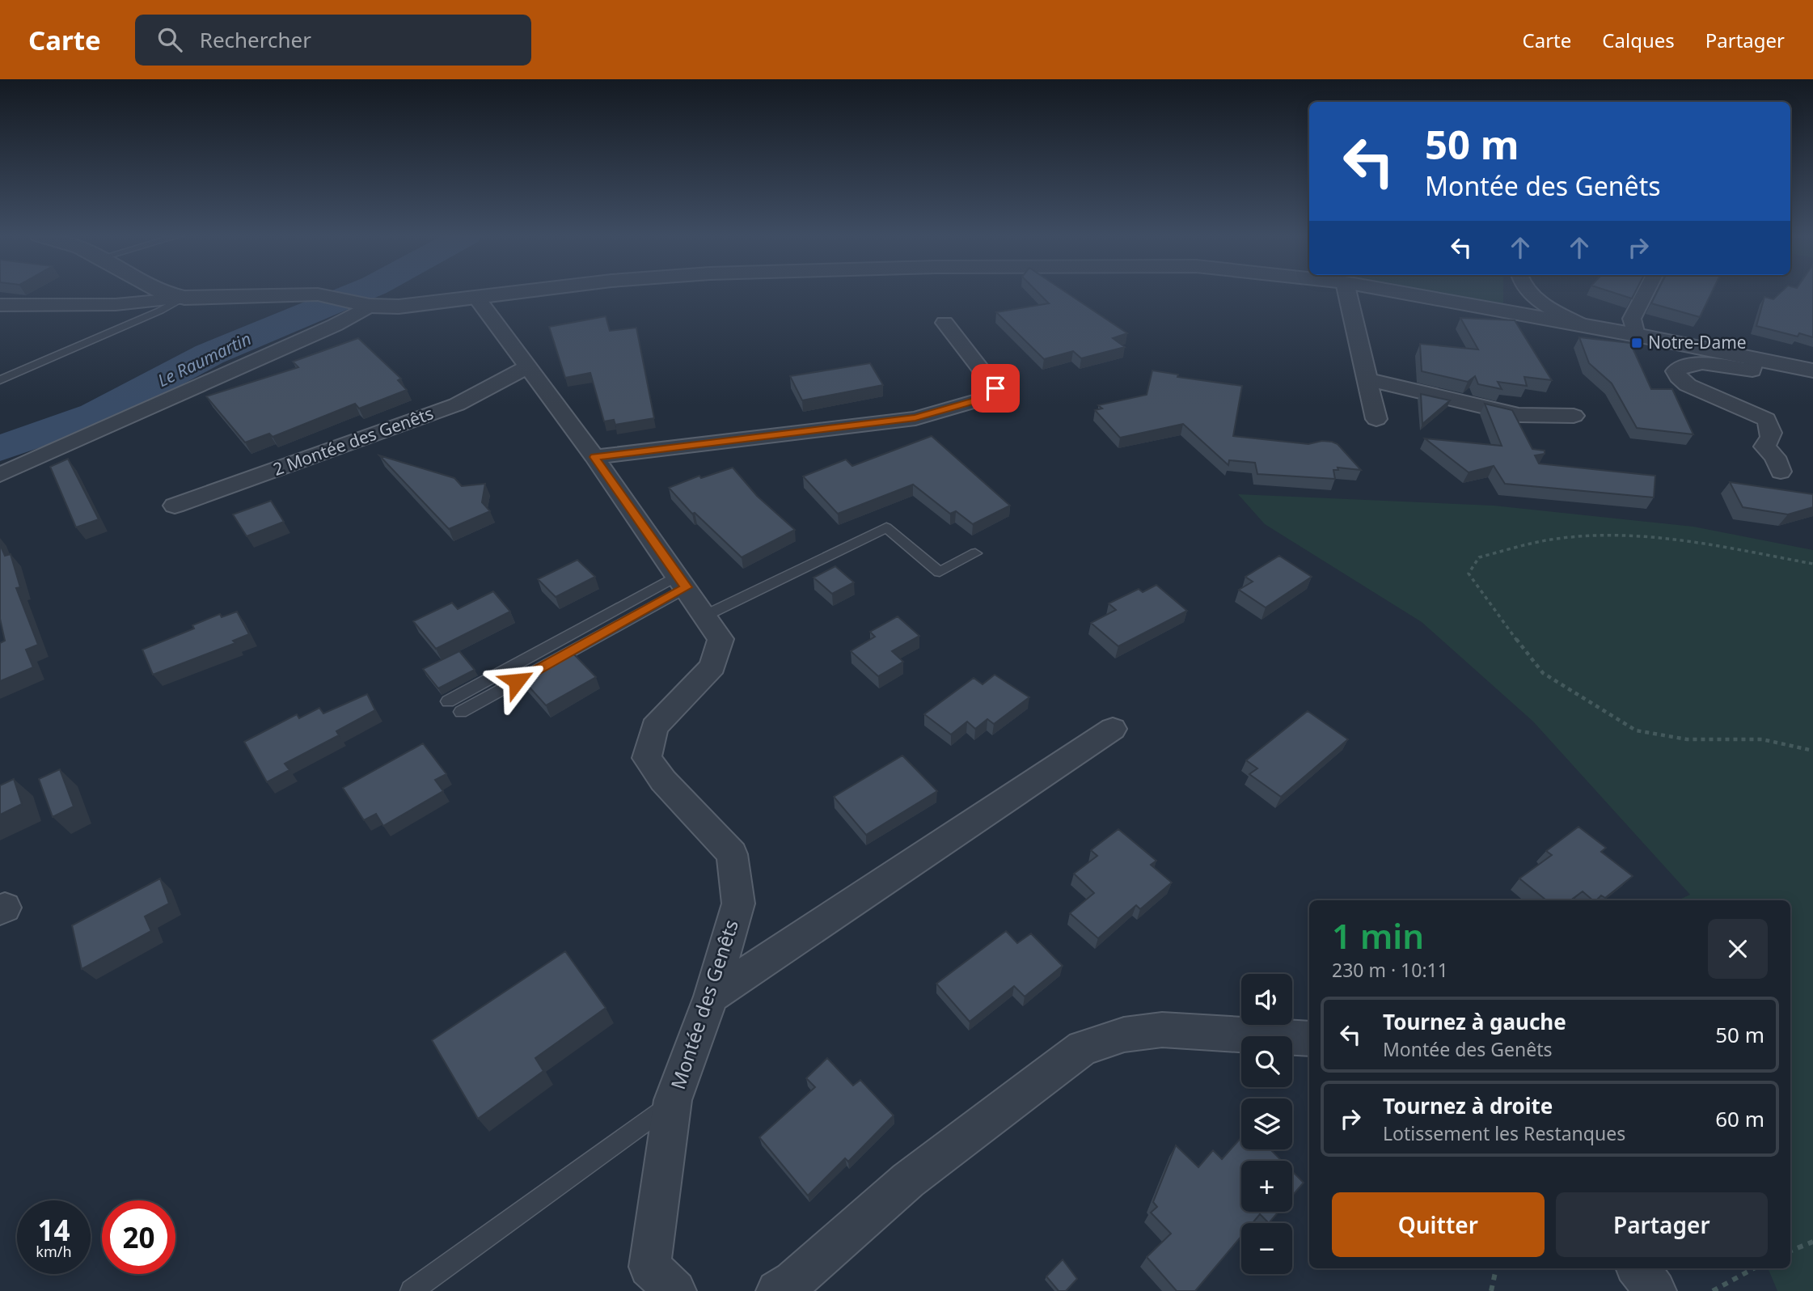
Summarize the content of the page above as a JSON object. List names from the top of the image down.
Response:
{
  "streets": {
    "street": ["2 Montée des Genêts", "Montée des Genêts"]
  },
  "crossings": [
    ["2 Montée des Genêts", "Montée des Genêts"]
  ],
  "water": ["Le Raumartin"],
  "places": {
    "transit": ["Notre-Dame"]
  },
  "page": {
    "header": "Carte",
    "search": "Rechercher",
    "nav": ["Carte", "Calques", "Partager"],
    "turn": ["50 m", "Montée des Genêts"],
    "heading": ["1 min", "230 m · 10:11"],
    "map_buttons": ["+", "−"],
    "list": [
      {
        "name": "Tournez à gauche",
        "note": "Montée des Genêts",
        "value": "50 m"
      },
      {
        "name": "Tournez à droite",
        "note": "Lotissement les Restanques",
        "value": "60 m"
      }
    ],
    "buttons": ["Quitter", "Partager"],
    "speed": "14 km/h",
    "limit": "20"
  }
}
